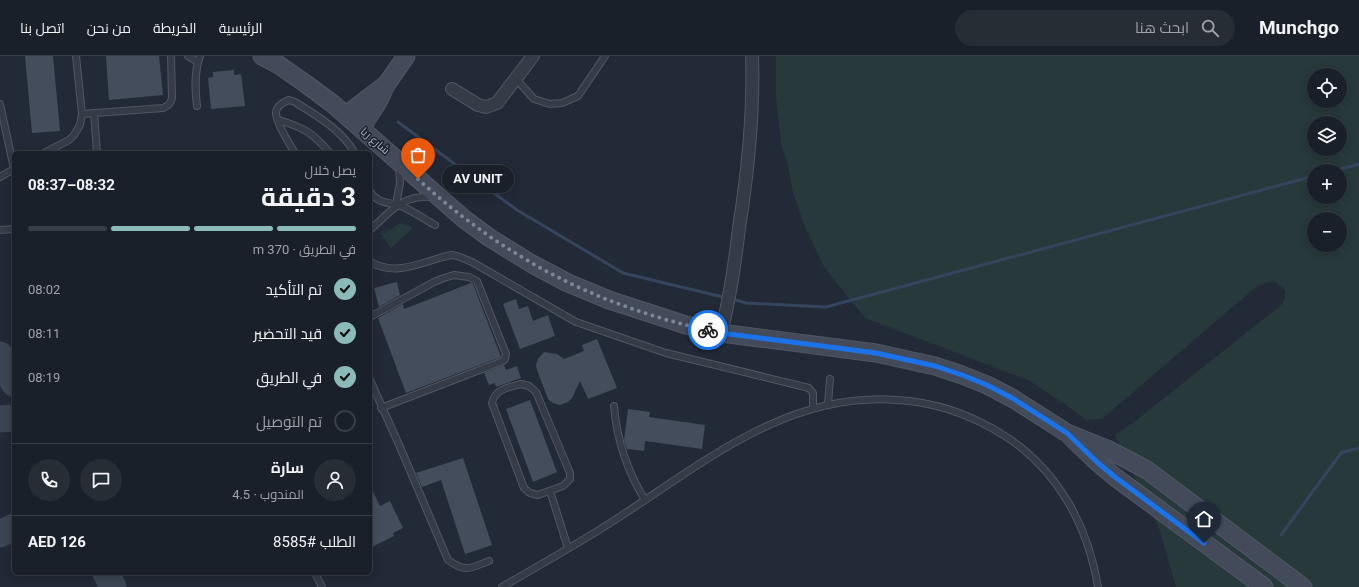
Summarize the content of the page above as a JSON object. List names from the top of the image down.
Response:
{
  "streets": {
    "main road": ["شارع ريا"]
  },
  "places": ["AV UNIT"],
  "page": {
    "header": "Munchgo",
    "search": "ابحث هنا",
    "nav": [
      "الرئيسية",
      "الخريطة",
      "من نحن",
      "اتصل بنا"
    ],
    "map_buttons": ["+", "−"],
    "heading": ["3 دقيقة", "يصل خلال", "08:32–08:37"],
    "panel": [
      "سارة",
      "المندوب · 4.5",
      "الطلب #8585",
      "AED 126"
    ],
    "bubble": "AV UNIT",
    "bar": "في الطريق · 370 m",
    "list": [
      ["تم التأكيد", "08:02"],
      ["قيد التحضير", "08:11"],
      ["في الطريق", "08:19"],
      "تم التوصيل"
    ]
  }
}
